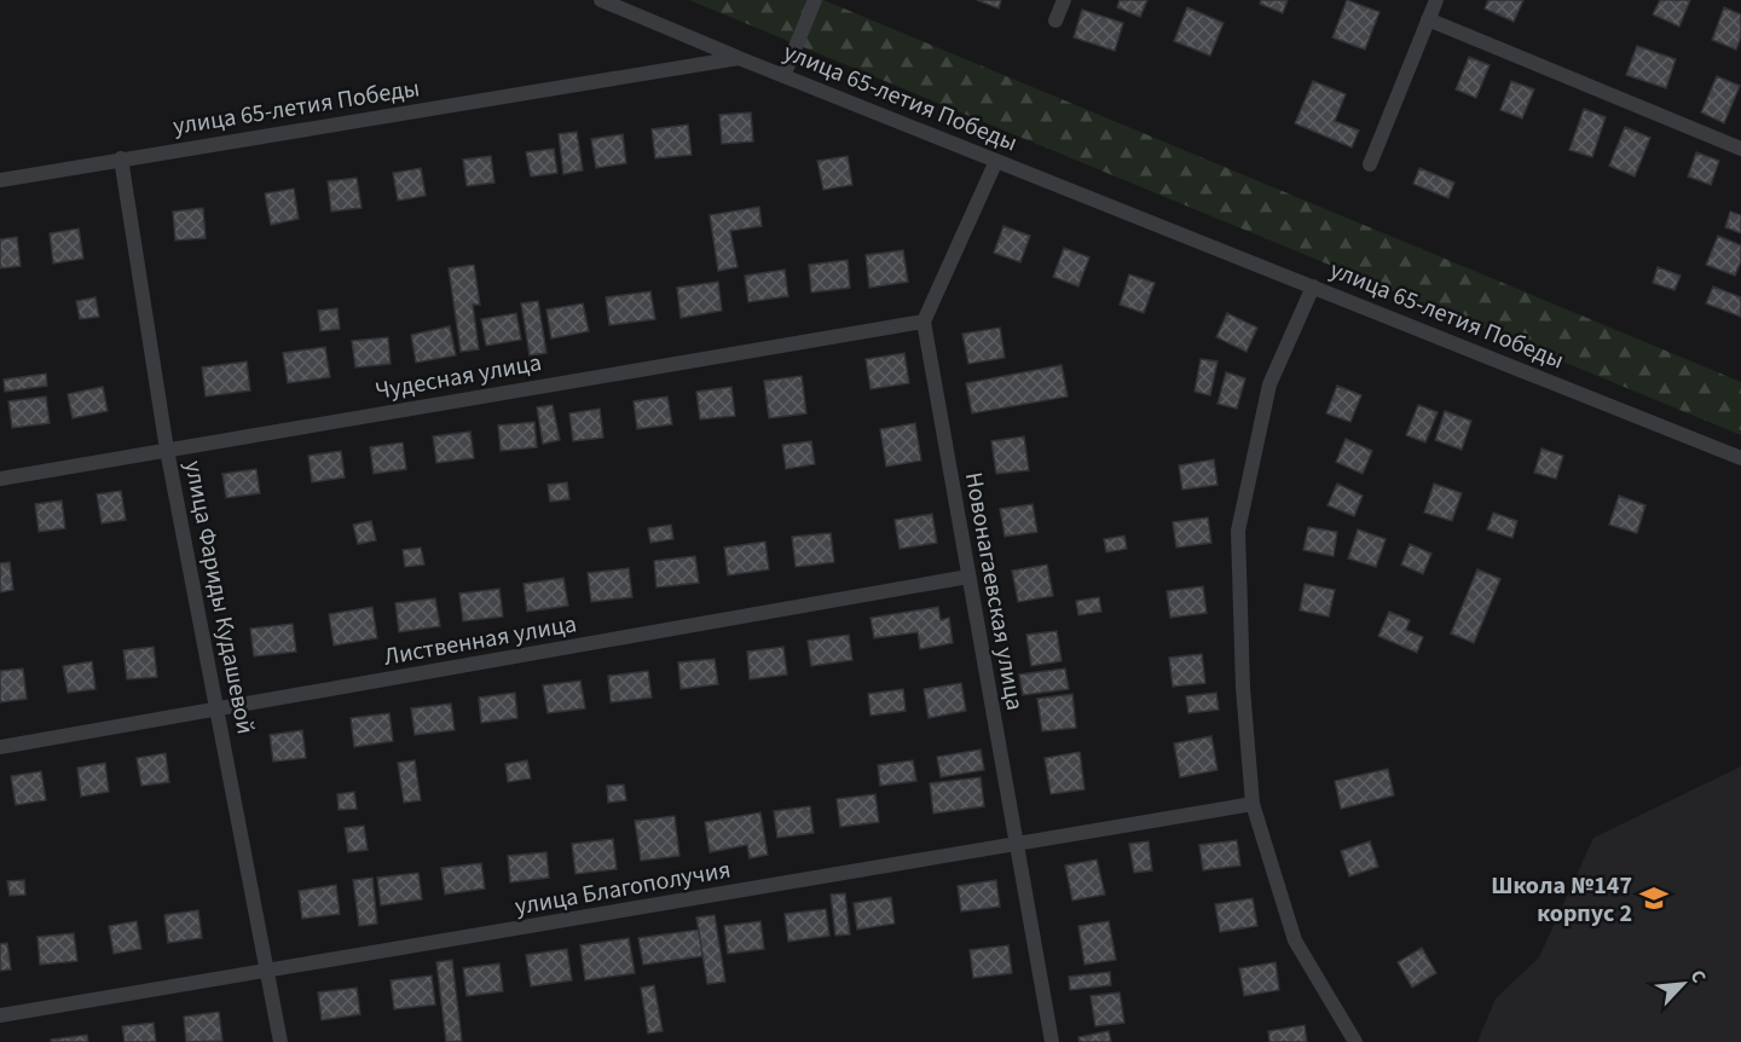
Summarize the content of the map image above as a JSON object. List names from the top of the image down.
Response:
{
  "streets": {
    "street": [
      "улица 65-летия Победы",
      "Чудесная улица",
      "Новонагаевская улица",
      "улица Фариды Кудашевой",
      "Лиственная улица",
      "улица Благополучия"
    ]
  },
  "crossings": [
    ["улица 65-летия Победы", "улица Фариды Кудашевой"],
    ["Чудесная улица", "Новонагаевская улица"],
    ["Чудесная улица", "улица Фариды Кудашевой"],
    ["Новонагаевская улица", "Лиственная улица"],
    ["Новонагаевская улица", "улица Благополучия"],
    ["улица Фариды Кудашевой", "Лиственная улица"],
    ["улица Фариды Кудашевой", "улица Благополучия"]
  ],
  "places": {
    "school or university": ["Школа №147 корпус 2"]
  },
  "north": "top right"
}
